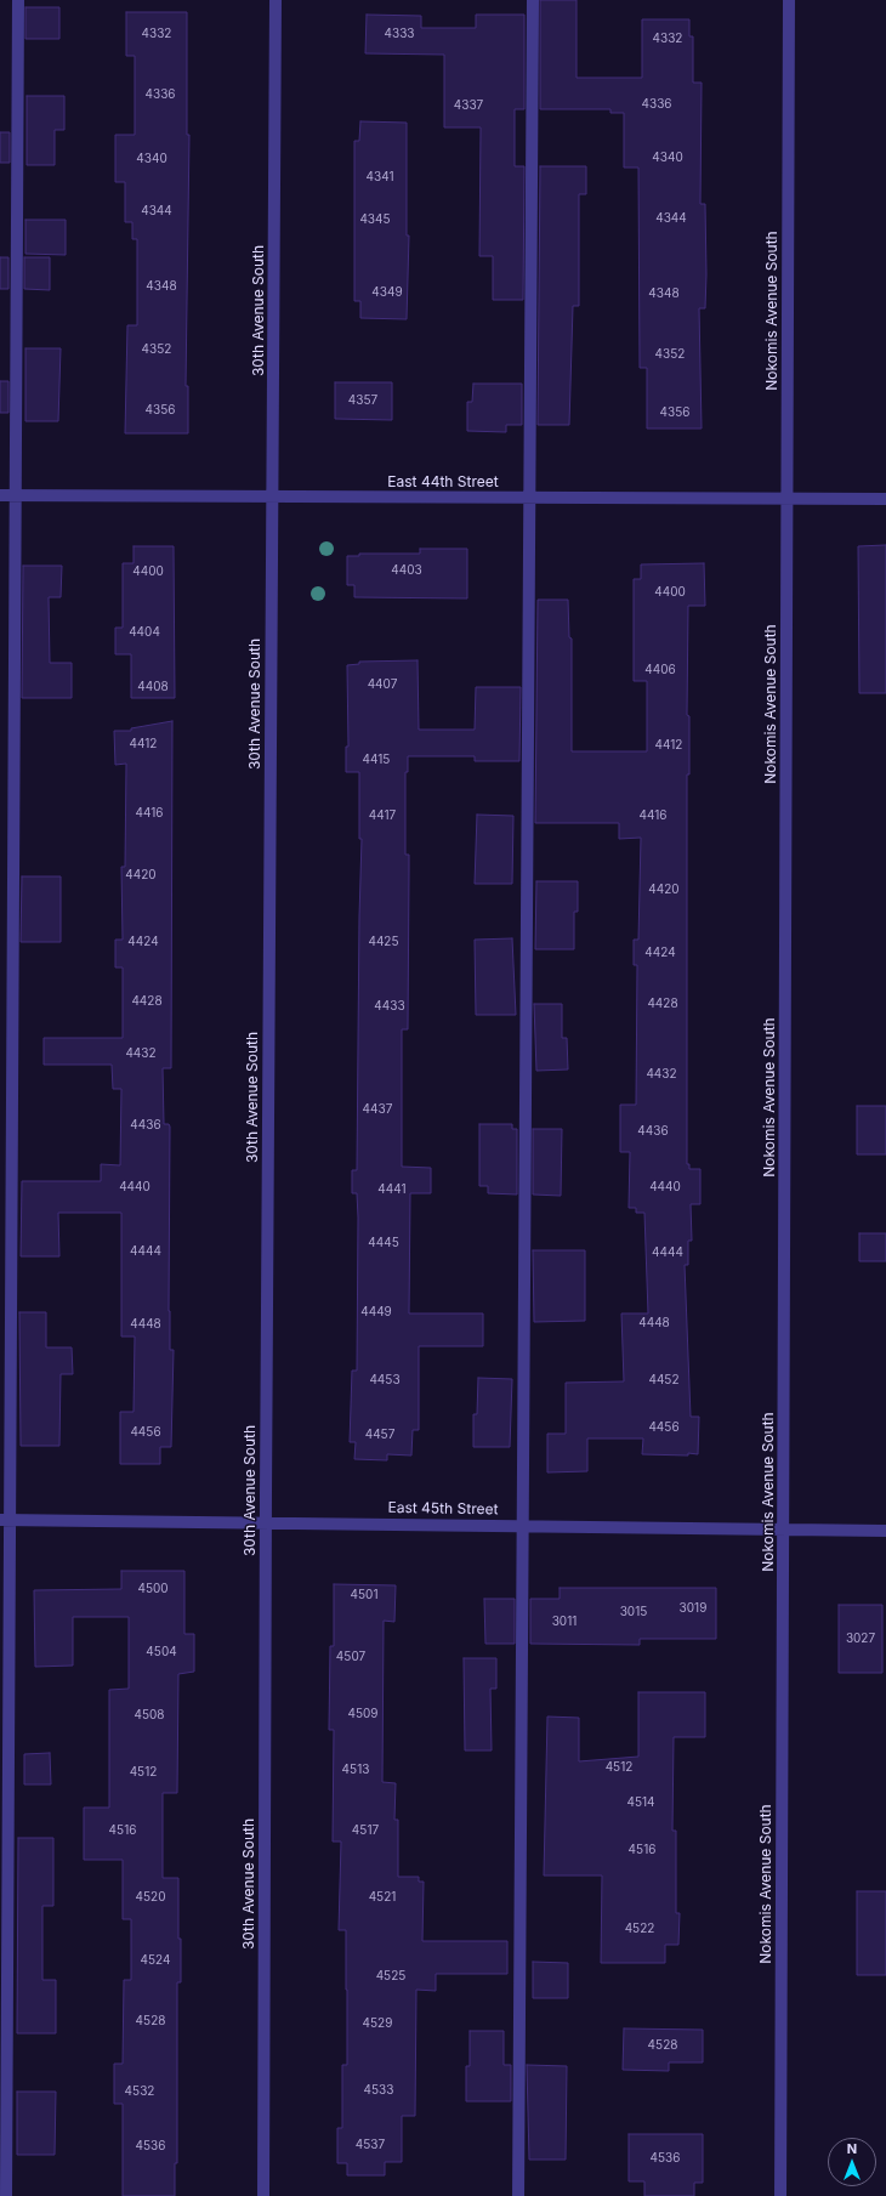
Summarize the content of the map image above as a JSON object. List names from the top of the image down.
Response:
{
  "streets": {
    "street": [
      "30th Avenue South",
      "Nokomis Avenue South",
      "East 44th Street",
      "East 45th Street"
    ]
  },
  "crossings": [
    ["30th Avenue South", "East 44th Street"],
    ["30th Avenue South", "East 45th Street"],
    ["Nokomis Avenue South", "East 44th Street"],
    ["Nokomis Avenue South", "East 45th Street"]
  ],
  "house_numbers": [
    "4332",
    "4333",
    "4332",
    "4336",
    "4336",
    "4337",
    "4340",
    "4340",
    "4341",
    "4344",
    "4344",
    "4345",
    "4348",
    "4349",
    "4348",
    "4352",
    "4352",
    "4357",
    "4356",
    "4356",
    "4403",
    "4400",
    "4400",
    "4404",
    "4406",
    "4407",
    "4408",
    "4412",
    "4412",
    "4415",
    "4416",
    "4417",
    "4416",
    "4420",
    "4420",
    "4424",
    "4425",
    "4424",
    "4428",
    "4428",
    "4433",
    "4432",
    "4432",
    "4437",
    "4436",
    "4436",
    "4440",
    "4440",
    "4441",
    "4445",
    "4444",
    "4444",
    "4449",
    "4448",
    "4448",
    "4453",
    "4452",
    "4456",
    "4456",
    "4457",
    "4500",
    "4501",
    "3019",
    "3015",
    "3011",
    "3027",
    "4504",
    "4507",
    "4509",
    "4508",
    "4512",
    "4513",
    "4512",
    "4514",
    "4516",
    "4517",
    "4516",
    "4520",
    "4521",
    "4522",
    "4524",
    "4525",
    "4528",
    "4529",
    "4528",
    "4533",
    "4532",
    "4537",
    "4536",
    "4536"
  ],
  "north": "top"
}
